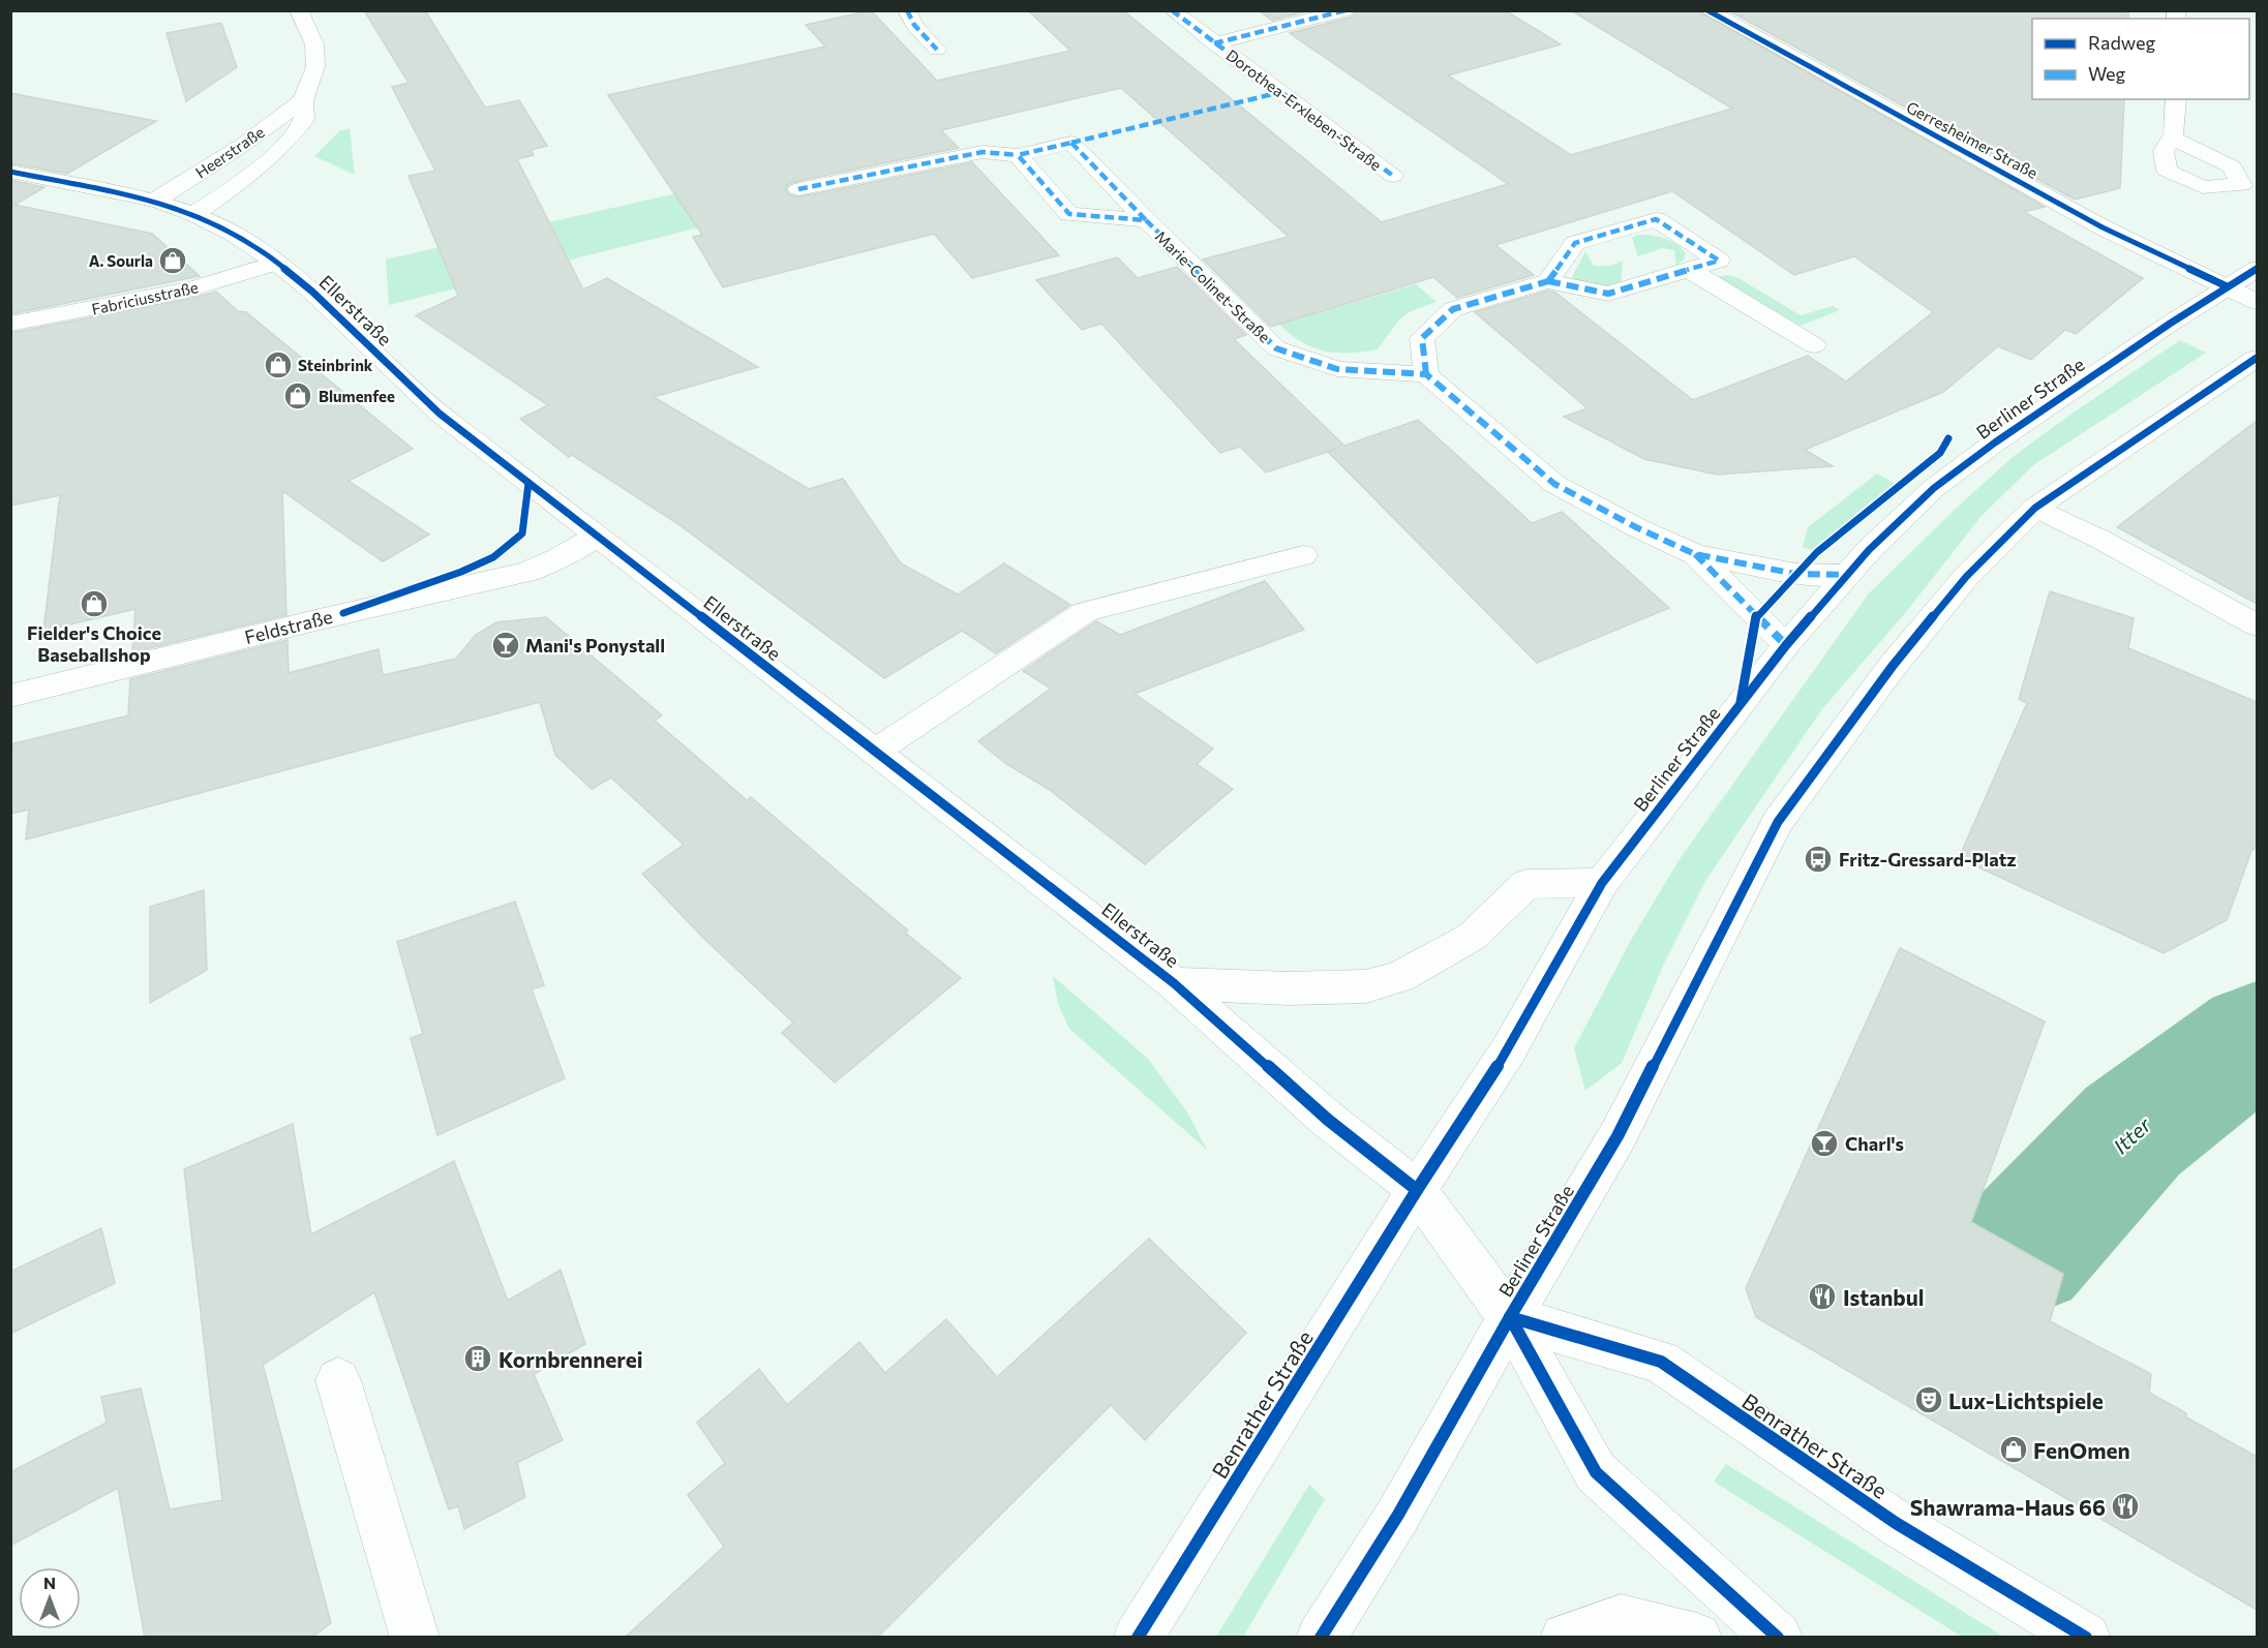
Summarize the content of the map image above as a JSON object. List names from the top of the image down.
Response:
{
  "streets": {
    "main road": [
      "Dorothea-Erxleben-Straße",
      "Gerresheimer Straße",
      "Heerstraße",
      "Marie-Colinet-Straße",
      "Fabriciusstraße",
      "Ellerstraße",
      "Berliner Straße",
      "Feldstraße",
      "Benrather Straße"
    ]
  },
  "crossings": [
    ["Gerresheimer Straße", "Berliner Straße"],
    ["Heerstraße", "Ellerstraße"],
    ["Fabriciusstraße", "Ellerstraße"],
    ["Ellerstraße", "Berliner Straße"],
    ["Ellerstraße", "Feldstraße"],
    ["Ellerstraße", "Benrather Straße"],
    ["Berliner Straße", "Benrather Straße"]
  ],
  "water": ["Itter"],
  "places": {
    "shop": [
      "A. Sourla",
      "Steinbrink",
      "Blumenfee",
      "Fielder's Choice Baseballshop",
      "FenOmen"
    ],
    "bar": ["Mani's Ponystall", "Charl's"],
    "bus stop": ["Fritz-Gressard-Platz"],
    "restaurant": ["Istanbul", "Shawrama-Haus 66"],
    "building": ["Kornbrennerei"],
    "theatre": ["Lux-Lichtspiele"]
  },
  "legend": ["Radweg", "Weg"],
  "north": "top"
}
